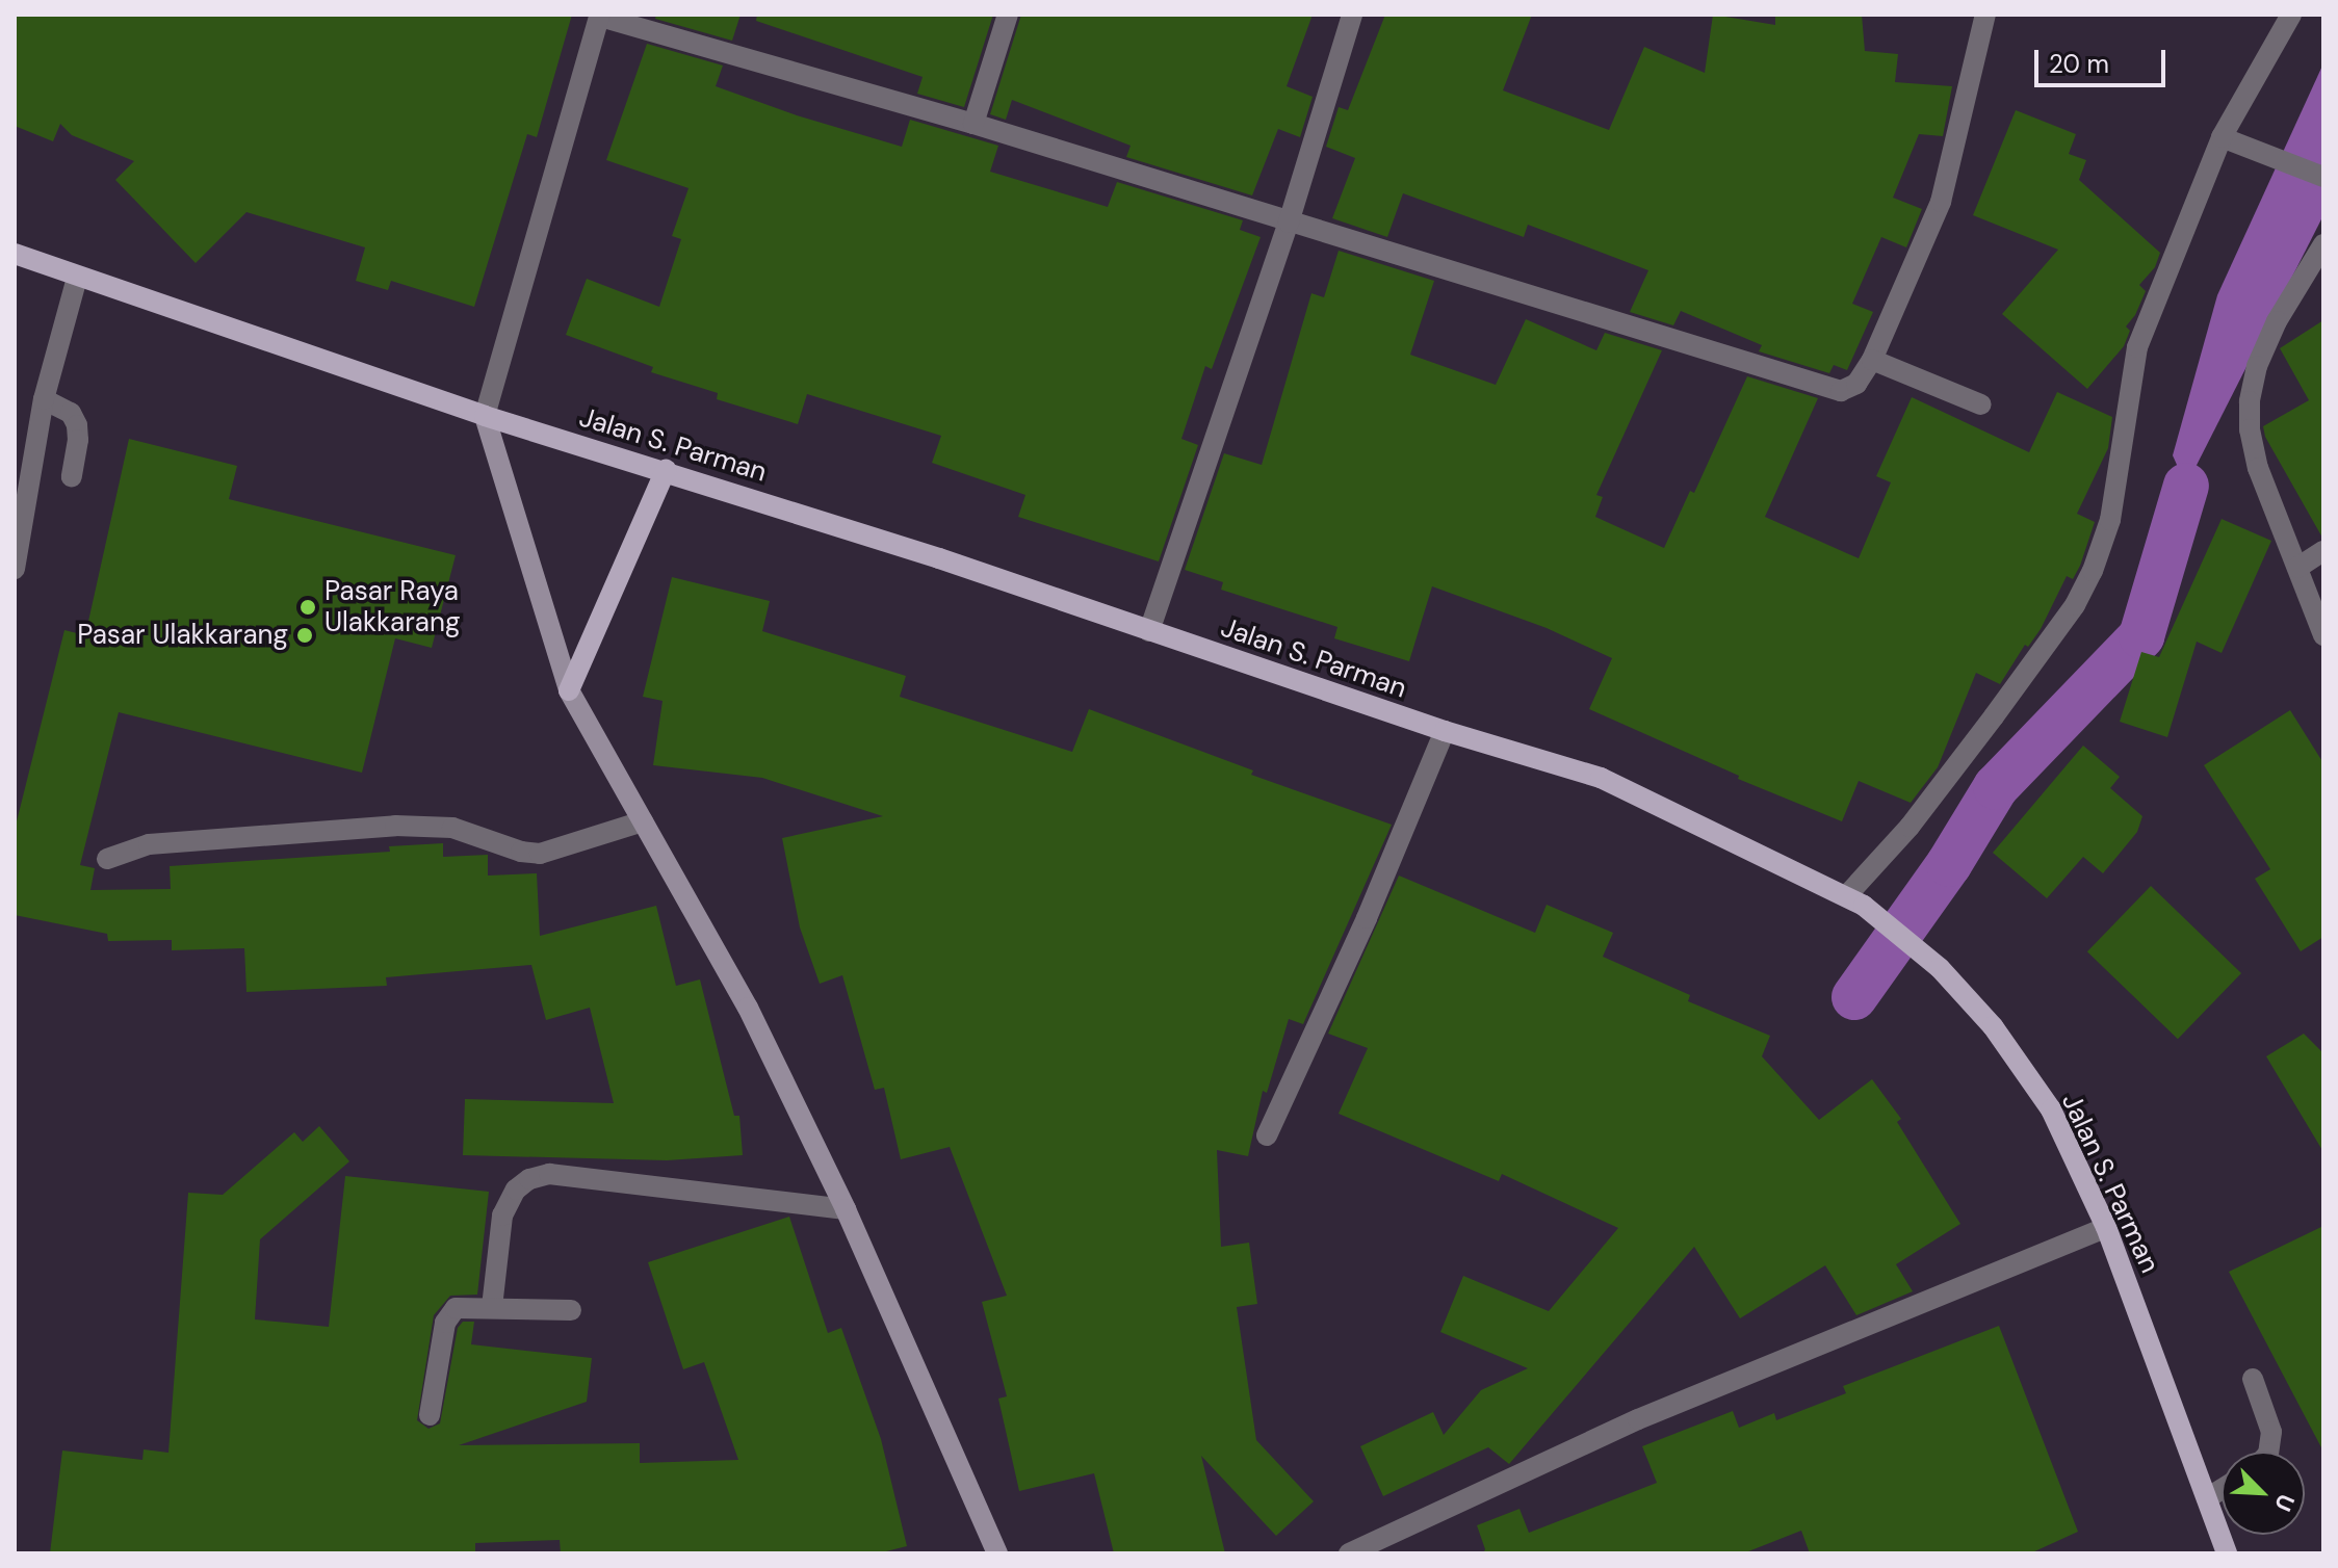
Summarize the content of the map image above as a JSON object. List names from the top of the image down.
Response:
{
  "streets": {
    "main road": ["Jalan S. Parman"]
  },
  "places": ["Pasar Raya Ulakkarang", "Pasar Ulakkarang"],
  "scale_bar": "20 m",
  "north": "bottom right"
}
